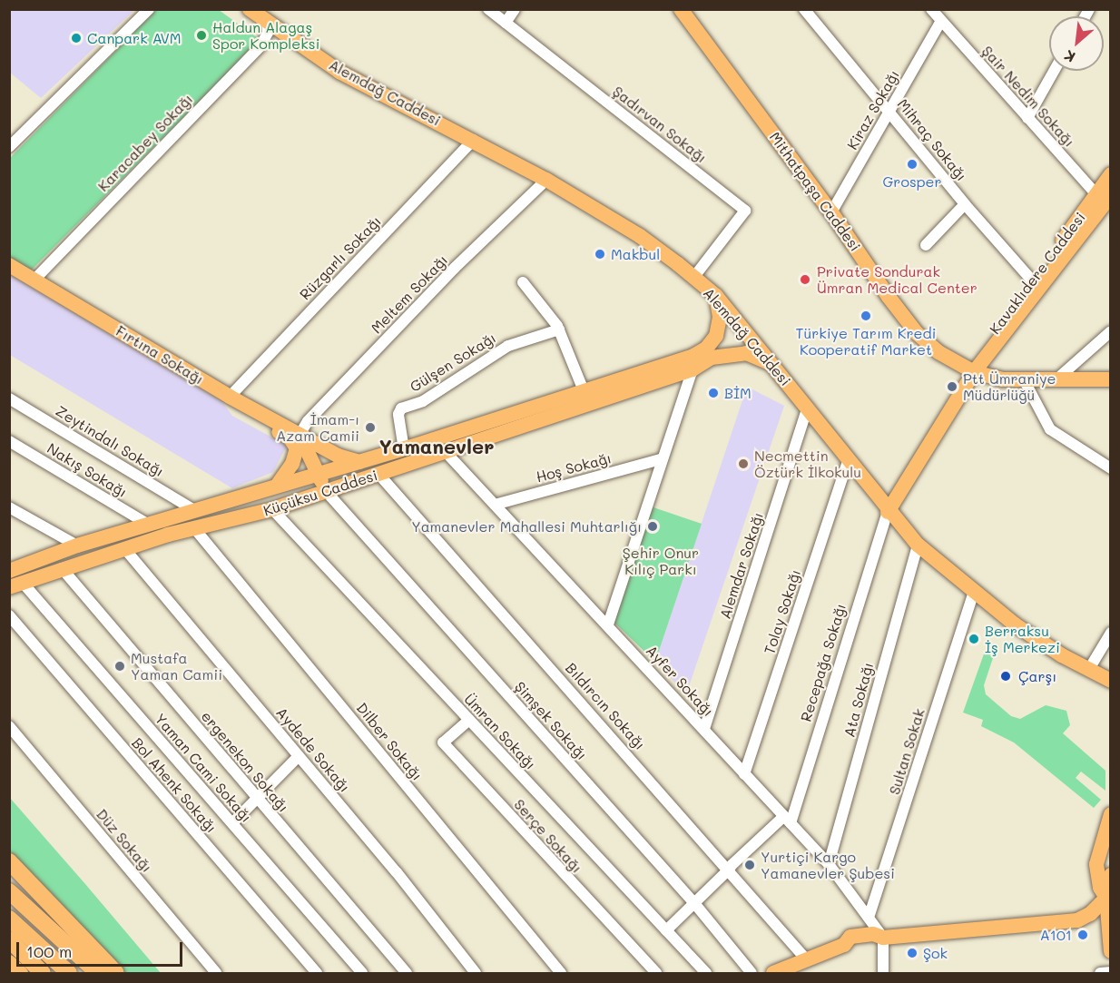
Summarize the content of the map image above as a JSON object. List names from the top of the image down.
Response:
{
  "streets": {
    "main road": [
      "Alemdağ Caddesi",
      "Mithatpaşa Caddesi",
      "Kavaklıdere Caddesi",
      "Fırtına Sokağı",
      "Küçüksu Caddesi"
    ],
    "street": [
      "Şair Nedim Sokağı",
      "Kiraz Sokağı",
      "Şadırvan Sokağı",
      "Mihraç Sokağı",
      "Karacabey Sokağı",
      "Rüzgarlı Sokağı",
      "Meltem Sokağı",
      "Gülşen Sokağı",
      "Zeytindalı Sokağı",
      "Hoş Sokağı",
      "Nakış Sokağı",
      "Alemdar Sokağı",
      "Tolay Sokağı",
      "Recepağa Sokağı",
      "Ayfer Sokağı",
      "Ata Sokağı",
      "Bıldırcın Sokağı",
      "Şimşek Sokağı",
      "Ümran Sokağı",
      "Dilber Sokağı",
      "Aydede Sokağı",
      "Sultan Sokak",
      "ergenekon Sokağı",
      "Yaman Cami Sokağı",
      "Bol Ahenk Sokağı",
      "Serçe Sokağı",
      "Düz Sokağı"
    ]
  },
  "crossings": [
    ["Alemdağ Caddesi", "Şadırvan Sokağı"],
    ["Alemdağ Caddesi", "Karacabey Sokağı"],
    ["Alemdağ Caddesi", "Rüzgarlı Sokağı"],
    ["Alemdağ Caddesi", "Kavaklıdere Caddesi"],
    ["Alemdağ Caddesi", "Meltem Sokağı"],
    ["Alemdağ Caddesi", "Küçüksu Caddesi"],
    ["Alemdağ Caddesi", "Alemdar Sokağı"],
    ["Alemdağ Caddesi", "Tolay Sokağı"],
    ["Alemdağ Caddesi", "Recepağa Sokağı"],
    ["Alemdağ Caddesi", "Ata Sokağı"],
    ["Alemdağ Caddesi", "Sultan Sokak"],
    ["Şair Nedim Sokağı", "Kiraz Sokağı"],
    ["Şair Nedim Sokağı", "Kavaklıdere Caddesi"],
    ["Kiraz Sokağı", "Mihraç Sokağı"],
    ["Kiraz Sokağı", "Mithatpaşa Caddesi"],
    ["Mihraç Sokağı", "Kavaklıdere Caddesi"],
    ["Karacabey Sokağı", "Fırtına Sokağı"],
    ["Mithatpaşa Caddesi", "Kavaklıdere Caddesi"],
    ["Rüzgarlı Sokağı", "Fırtına Sokağı"],
    ["Kavaklıdere Caddesi", "Recepağa Sokağı"],
    ["Meltem Sokağı", "Fırtına Sokağı"],
    ["Fırtına Sokağı", "Küçüksu Caddesi"],
    ["Gülşen Sokağı", "Küçüksu Caddesi"],
    ["Zeytindalı Sokağı", "Küçüksu Caddesi"],
    ["Hoş Sokağı", "Ayfer Sokağı"],
    ["Nakış Sokağı", "Küçüksu Caddesi"],
    ["Küçüksu Caddesi", "Ayfer Sokağı"],
    ["Küçüksu Caddesi", "Bıldırcın Sokağı"],
    ["Küçüksu Caddesi", "Şimşek Sokağı"],
    ["Küçüksu Caddesi", "Ümran Sokağı"],
    ["Küçüksu Caddesi", "Dilber Sokağı"],
    ["Küçüksu Caddesi", "Aydede Sokağı"],
    ["Küçüksu Caddesi", "ergenekon Sokağı"],
    ["Küçüksu Caddesi", "Yaman Cami Sokağı"],
    ["Alemdar Sokağı", "Ayfer Sokağı"],
    ["Tolay Sokağı", "Ayfer Sokağı"],
    ["Recepağa Sokağı", "Ayfer Sokağı"],
    ["Ayfer Sokağı", "Ata Sokağı"],
    ["Ayfer Sokağı", "Sultan Sokak"],
    ["Ümran Sokağı", "Serçe Sokağı"]
  ],
  "districts": ["Yamanevler"],
  "parks": ["Şehir Onur Kılıç Parkı"],
  "places": [
    "Haldun Alagaş Spor Kompleksi",
    "Canpark AVM",
    "Grosper",
    "Makbul",
    "Private Sondurak Ümran Medical Center",
    "Türkiye Tarım Kredi Kooperatif Market",
    "Ptt Ümraniye Müdürlüğü",
    "BİM",
    "İmam-ı Azam Camii",
    "Necmettin Öztürk İlkokulu",
    "Yamanevler Mahallesi Muhtarlığı",
    "Berraksu İş Merkezi",
    "Mustafa Yaman Camii",
    "Çarşı",
    "Yurtiçi Kargo Yamanevler Şubesi",
    "A101",
    "Şok"
  ],
  "scale_bar": "100 m",
  "north": "bottom left"
}
